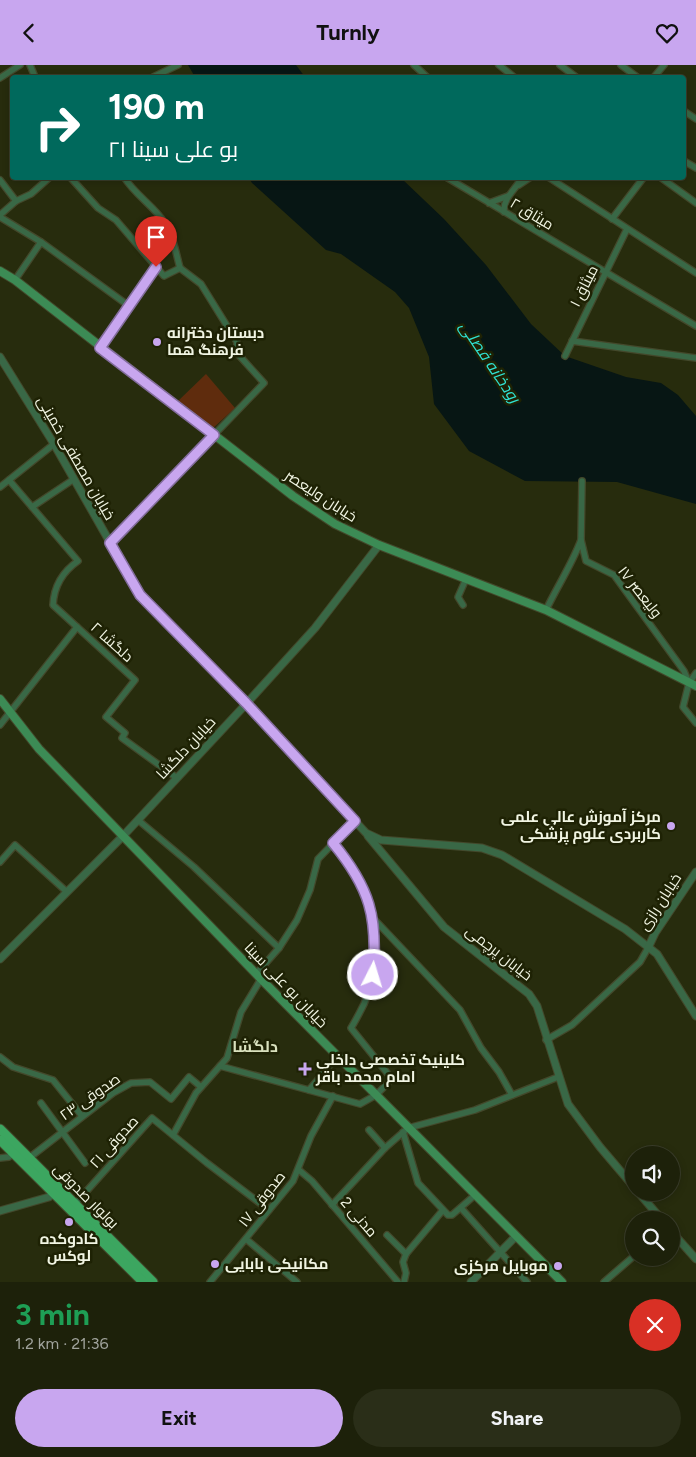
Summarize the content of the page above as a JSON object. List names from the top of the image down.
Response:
{
  "streets": {
    "main road": ["خیابان ولیعصر", "خیابان بو علی سینا", "بولوار صدوقی"],
    "street": [
      "میثاق ۲",
      "میثاق ۱",
      "خیابان مصطفی خمینی",
      "ولیعصر ۱۷",
      "دلگشا ۲",
      "خیابان دلگشا",
      "خیابان رازی",
      "خیابان پرچمی",
      "صدوقی ۲۳",
      "صدوقی ۲۱",
      "صدوقی ۱۷",
      "مدنی 2"
    ]
  },
  "crossings": [
    ["میثاق ۲", "میثاق ۱"],
    ["خیابان مصطفی خمینی", "خیابان دلگشا"],
    ["خیابان مصطفی خمینی", "خیابان رازی"],
    ["خیابان مصطفی خمینی", "خیابان پرچمی"],
    ["خیابان ولیعصر", "ولیعصر ۱۷"],
    ["خیابان ولیعصر", "خیابان دلگشا"],
    ["دلگشا ۲", "خیابان دلگشا"],
    ["خیابان دلگشا", "خیابان بو علی سینا"],
    ["صدوقی ۲۳", "بولوار صدوقی"],
    ["صدوقی ۲۱", "بولوار صدوقی"],
    ["صدوقی ۱۷", "مدنی 2"]
  ],
  "districts": ["دلگشا"],
  "water": ["رودخانه فصلی"],
  "places": {
    "other": [
      "دبستان دخترانه فرهنگ هما",
      "مرکز آموزش عالی علمی کاربردی علوم پزشکی",
      "کادوکده لوکس",
      "مکانیکی بابایی",
      "موبایل مرکزی"
    ],
    "health": ["کلینیک تخصصی داخلی امام محمد باقر"]
  },
  "page": {
    "header": "Turnly",
    "turn": ["190 m", "بو علی سینا ۲۱"],
    "heading": ["3 min", "1.2 km · 21:36"],
    "buttons": ["Exit", "Share"]
  }
}
